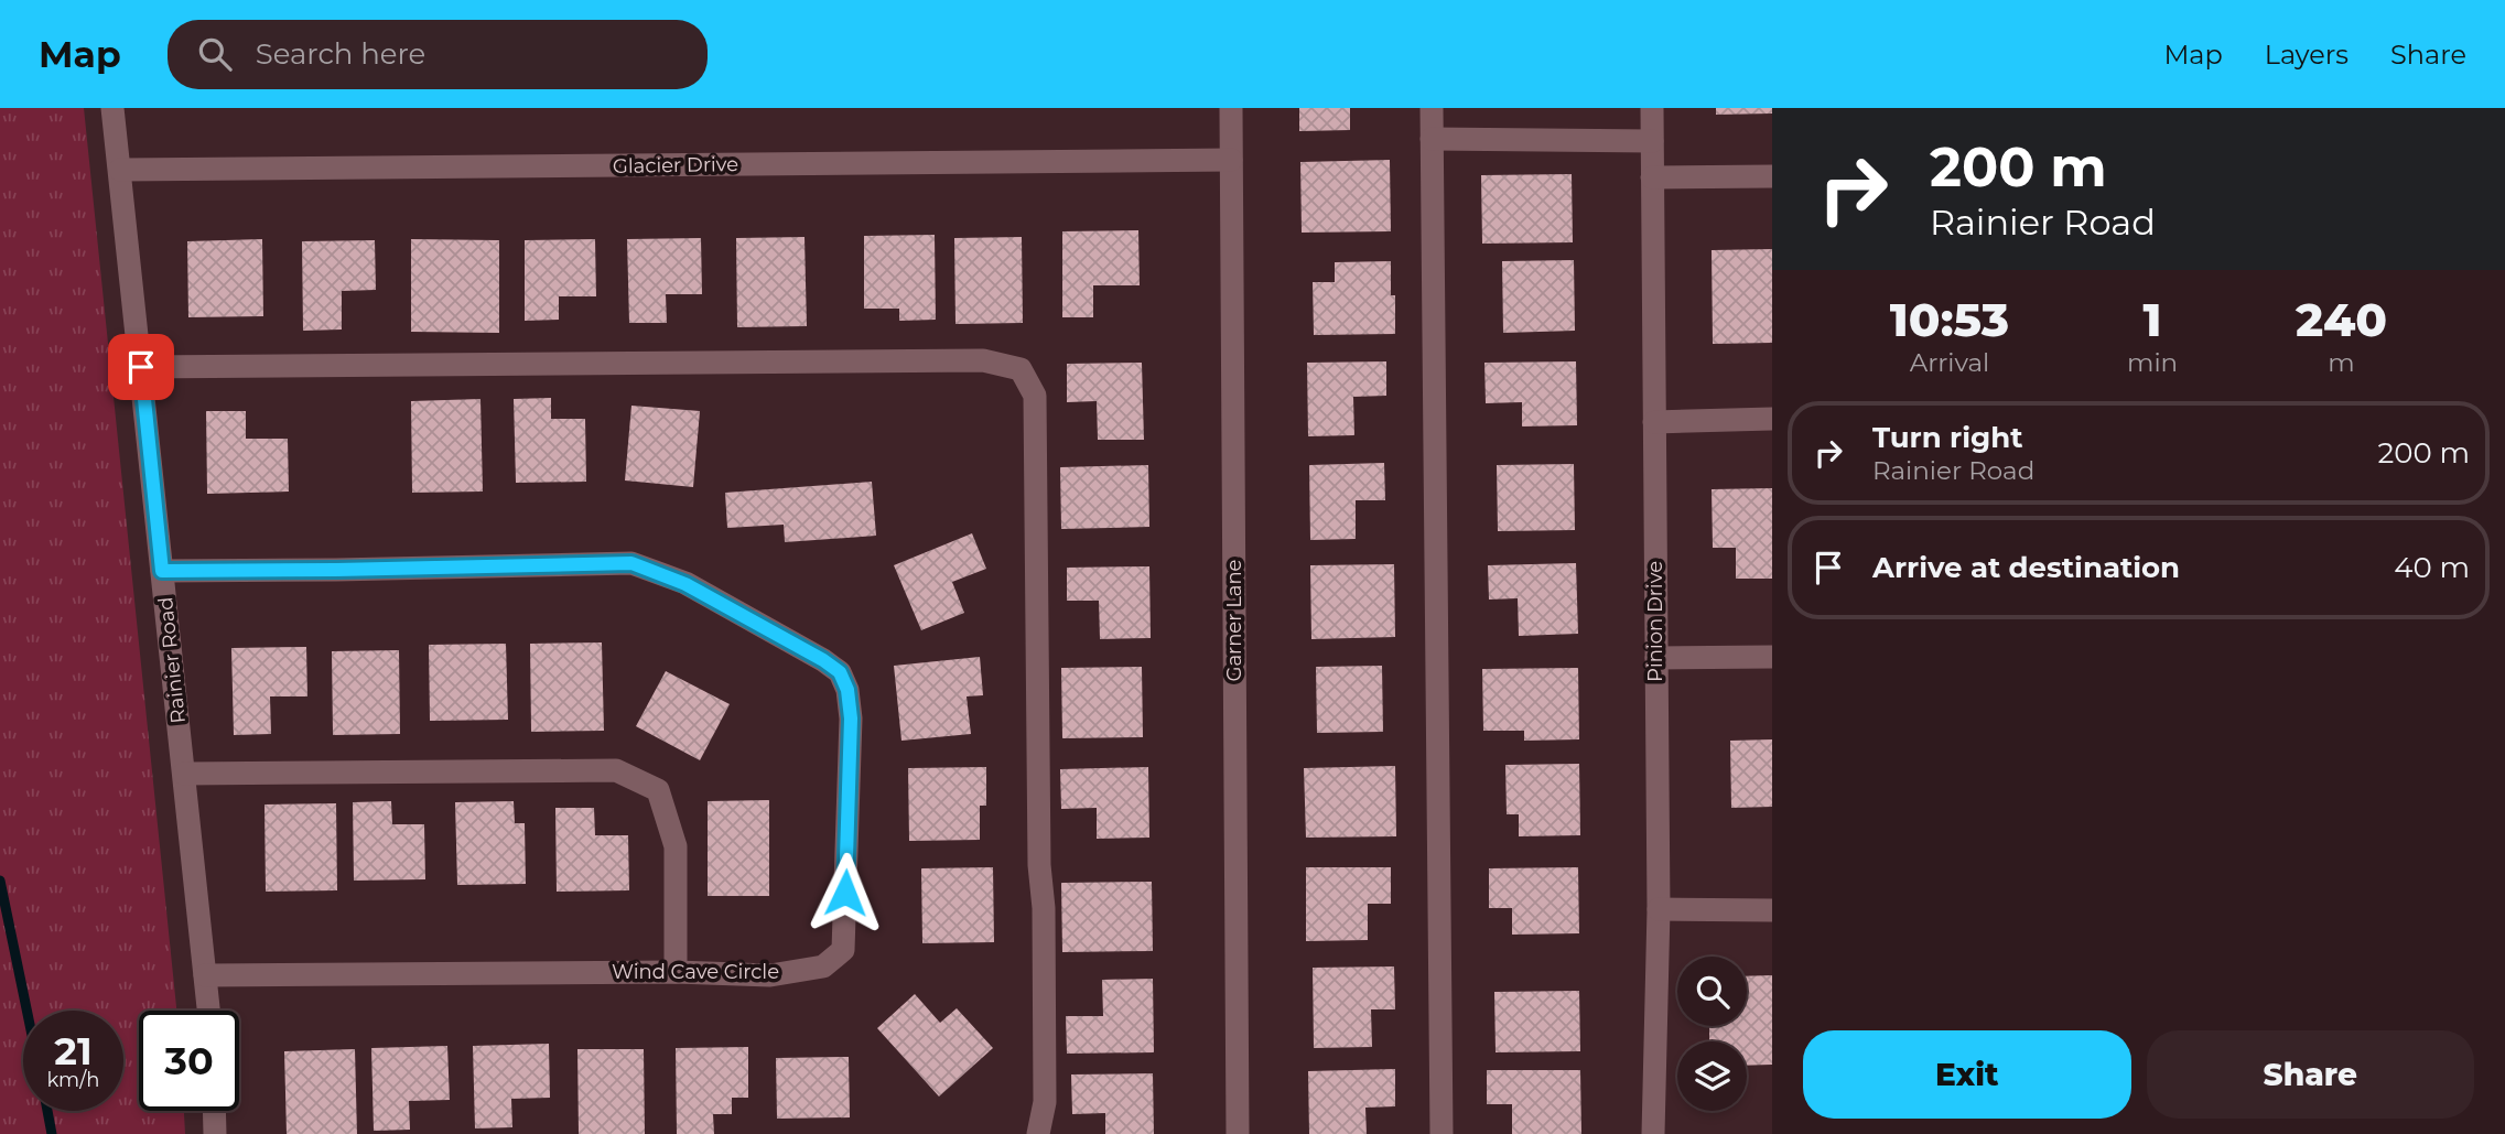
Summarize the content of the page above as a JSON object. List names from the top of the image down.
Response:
{
  "streets": {
    "street": [
      "Glacier Drive",
      "Garner Lane",
      "Pinion Drive",
      "Rainier Road",
      "Wind Cave Circle"
    ]
  },
  "crossings": [
    ["Glacier Drive", "Garner Lane"],
    ["Glacier Drive", "Rainier Road"],
    ["Rainier Road", "Wind Cave Circle"]
  ],
  "page": {
    "header": "Map",
    "search": "Search here",
    "nav": ["Map", "Layers", "Share"],
    "turn": ["200 m", "Rainier Road"],
    "eta": [
      "10:53",
      "Arrival",
      "1",
      "min",
      "240",
      "m"
    ],
    "list": [
      {
        "name": "Turn right",
        "note": "Rainier Road",
        "value": "200 m"
      },
      {
        "name": "Arrive at destination",
        "value": "40 m"
      }
    ],
    "speed": "21 km/h",
    "limit": "30",
    "buttons": ["Exit", "Share"]
  }
}
